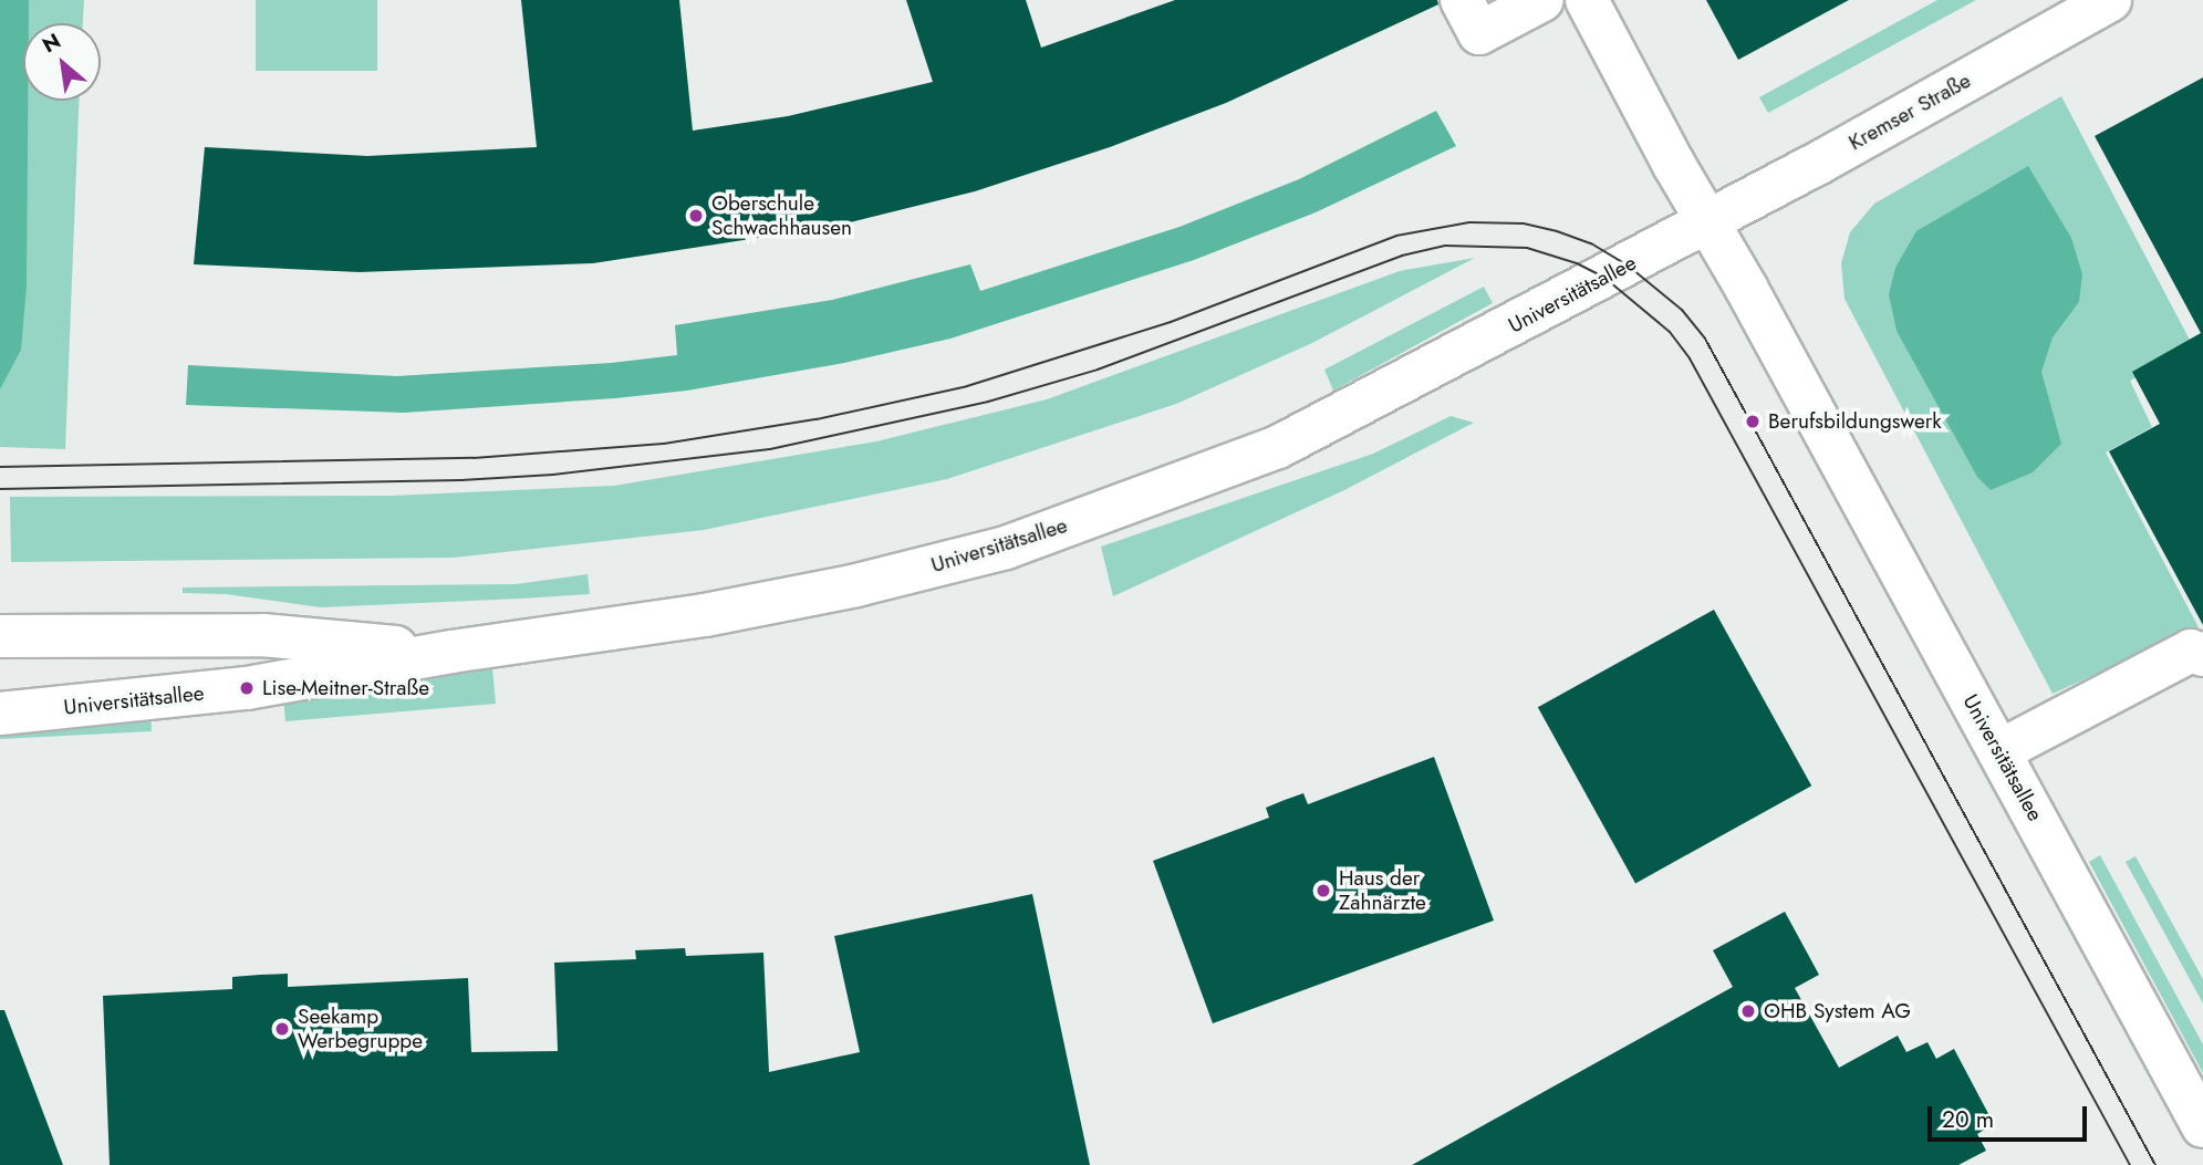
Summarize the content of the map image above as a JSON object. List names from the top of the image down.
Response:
{
  "streets": {
    "street": ["Kremser Straße", "Universitätsallee"]
  },
  "crossings": [
    ["Kremser Straße", "Universitätsallee"]
  ],
  "places": [
    "Oberschule Schwachhausen",
    "Berufsbildungswerk",
    "Lise-Meitner-Straße",
    "Haus der Zahnärzte",
    "OHB System AG",
    "Seekamp Werbegruppe"
  ],
  "scale_bar": "20 m",
  "north": "top left"
}
